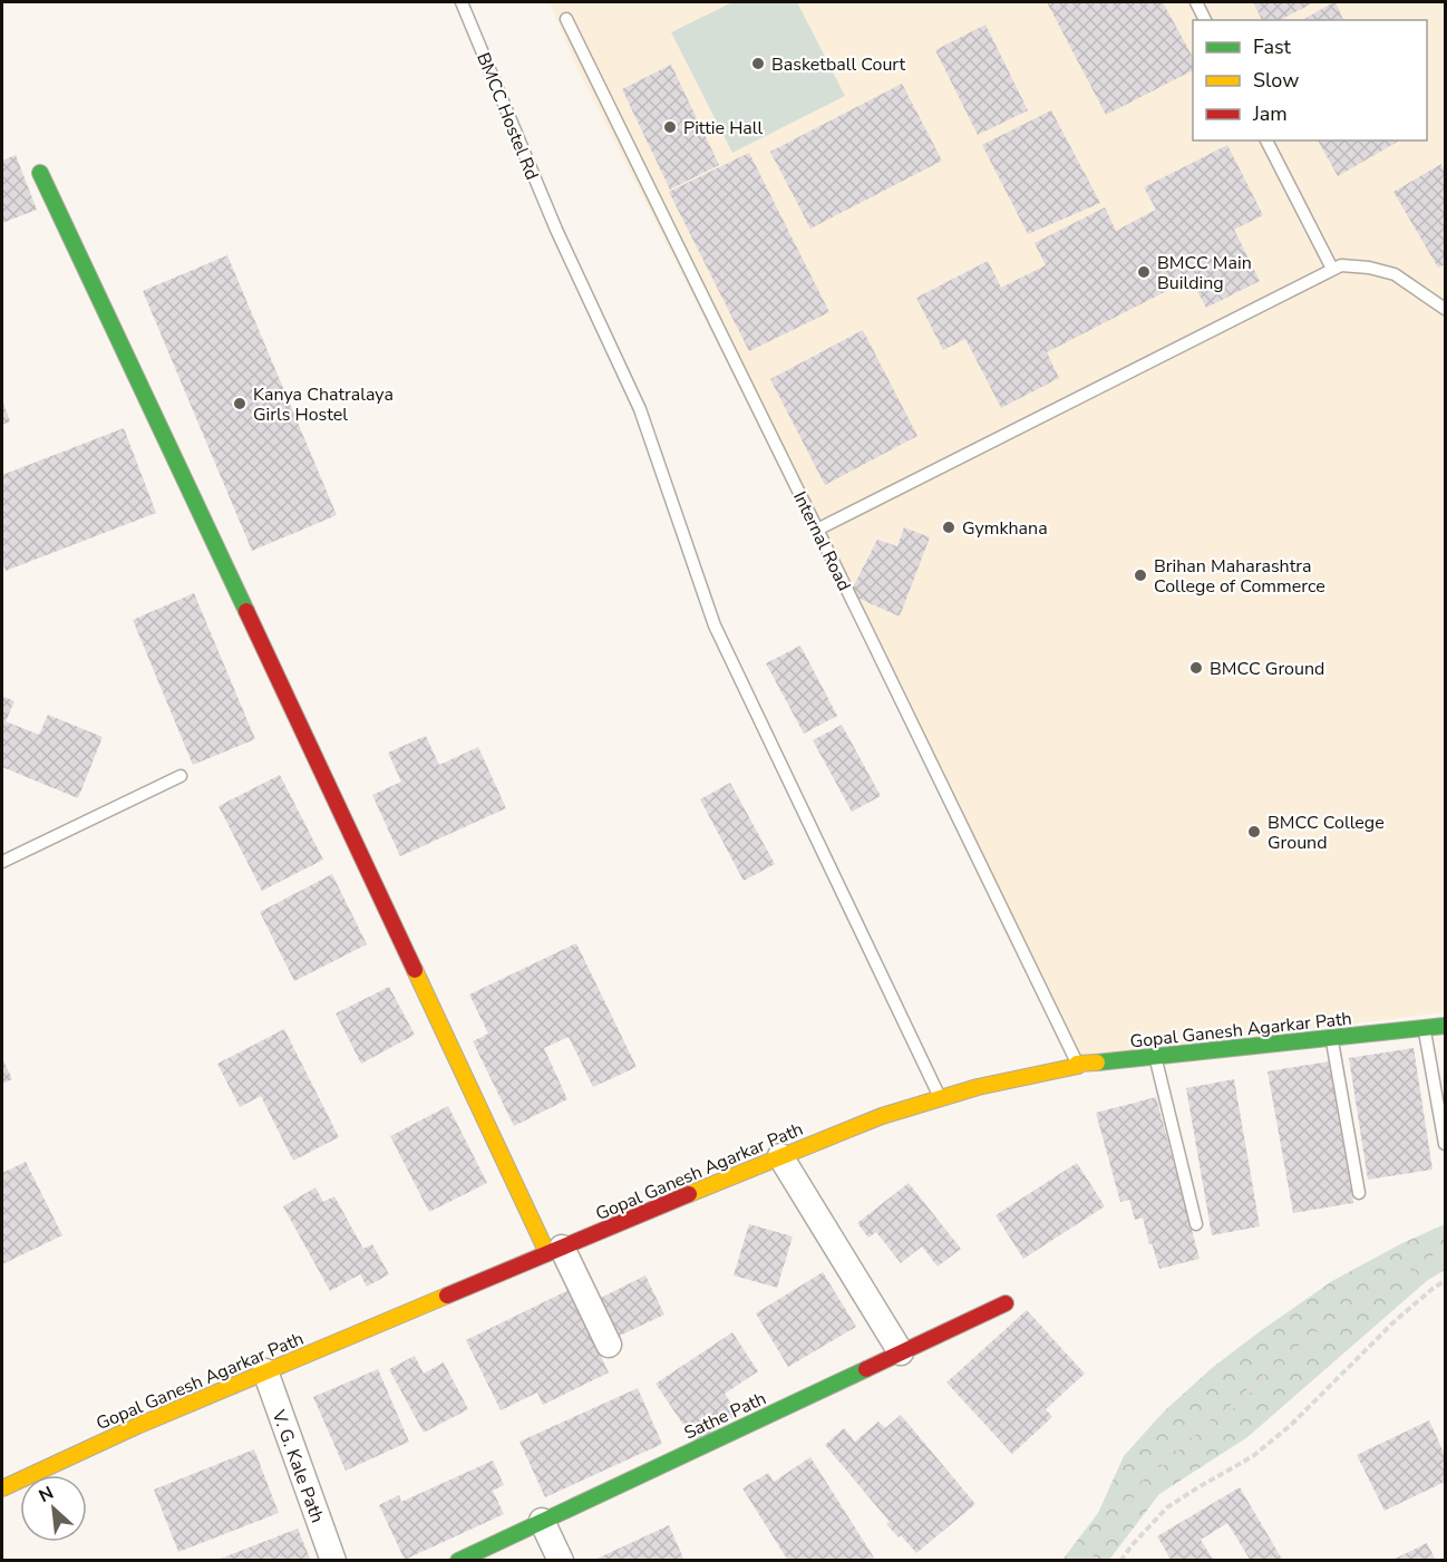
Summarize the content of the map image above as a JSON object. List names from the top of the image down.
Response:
{
  "streets": {
    "street": ["Gopal Ganesh Agarkar Path", "Sathe Path", "V. G. Kale Path"],
    "lane": ["BMCC Hostel Rd", "Internal Road"]
  },
  "crossings": [
    ["BMCC Hostel Rd", "Gopal Ganesh Agarkar Path"],
    ["Internal Road", "Gopal Ganesh Agarkar Path"],
    ["Gopal Ganesh Agarkar Path", "V. G. Kale Path"]
  ],
  "places": [
    "Basketball Court",
    "Pittie Hall",
    "BMCC Main Building",
    "Kanya Chatralaya Girls Hostel",
    "Gymkhana",
    "Brihan Maharashtra College of Commerce",
    "BMCC Ground",
    "BMCC College Ground"
  ],
  "legend": ["Fast", "Slow", "Jam"],
  "north": "top left"
}
